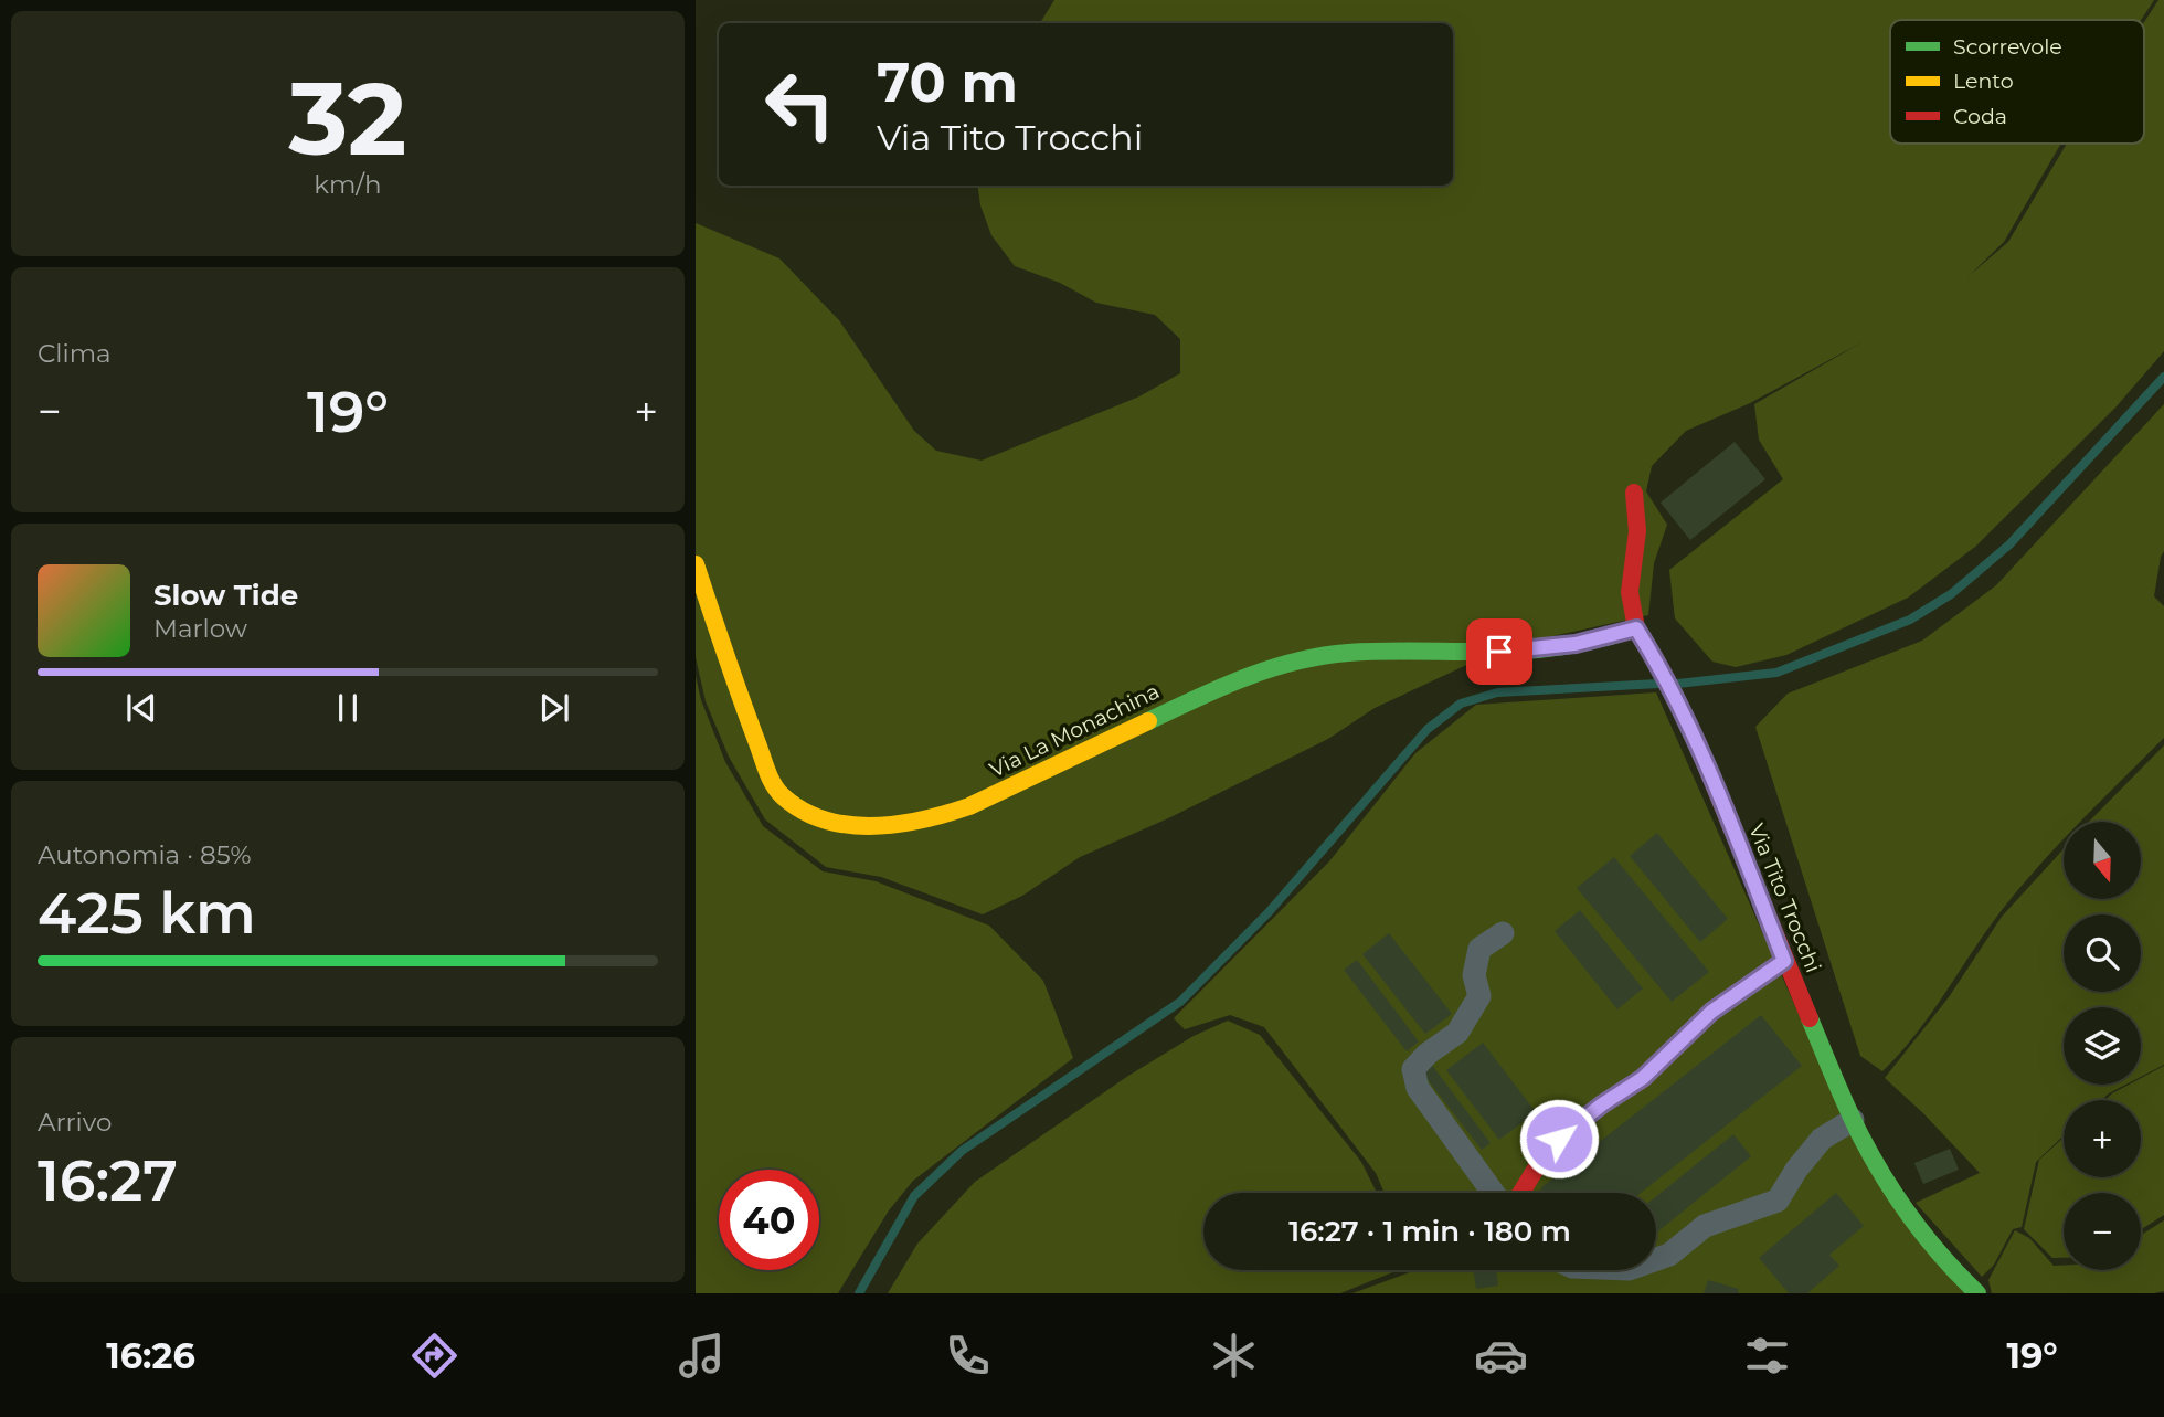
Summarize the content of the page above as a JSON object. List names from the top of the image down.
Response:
{
  "streets": {
    "street": ["Via La Monachina", "Via Tito Trocchi"]
  },
  "crossings": [
    ["Via La Monachina", "Via Tito Trocchi"]
  ],
  "legend": ["Scorrevole", "Lento", "Coda"],
  "north": "bottom",
  "page": {
    "tile": [
      ["32", "km/h"],
      "Clima",
      ["Autonomia · 85%", "425 km"],
      ["Arrivo", "16:27"]
    ],
    "turn": ["70 m", "Via Tito Trocchi"],
    "heat": ["−", "19°", "+"],
    "song": ["Slow Tide", "Marlow"],
    "map_buttons": ["+", "−"],
    "limit": "40",
    "trip": "16:27 · 1 min · 180 m",
    "tabs": ["16:26", "19°"]
  }
}
